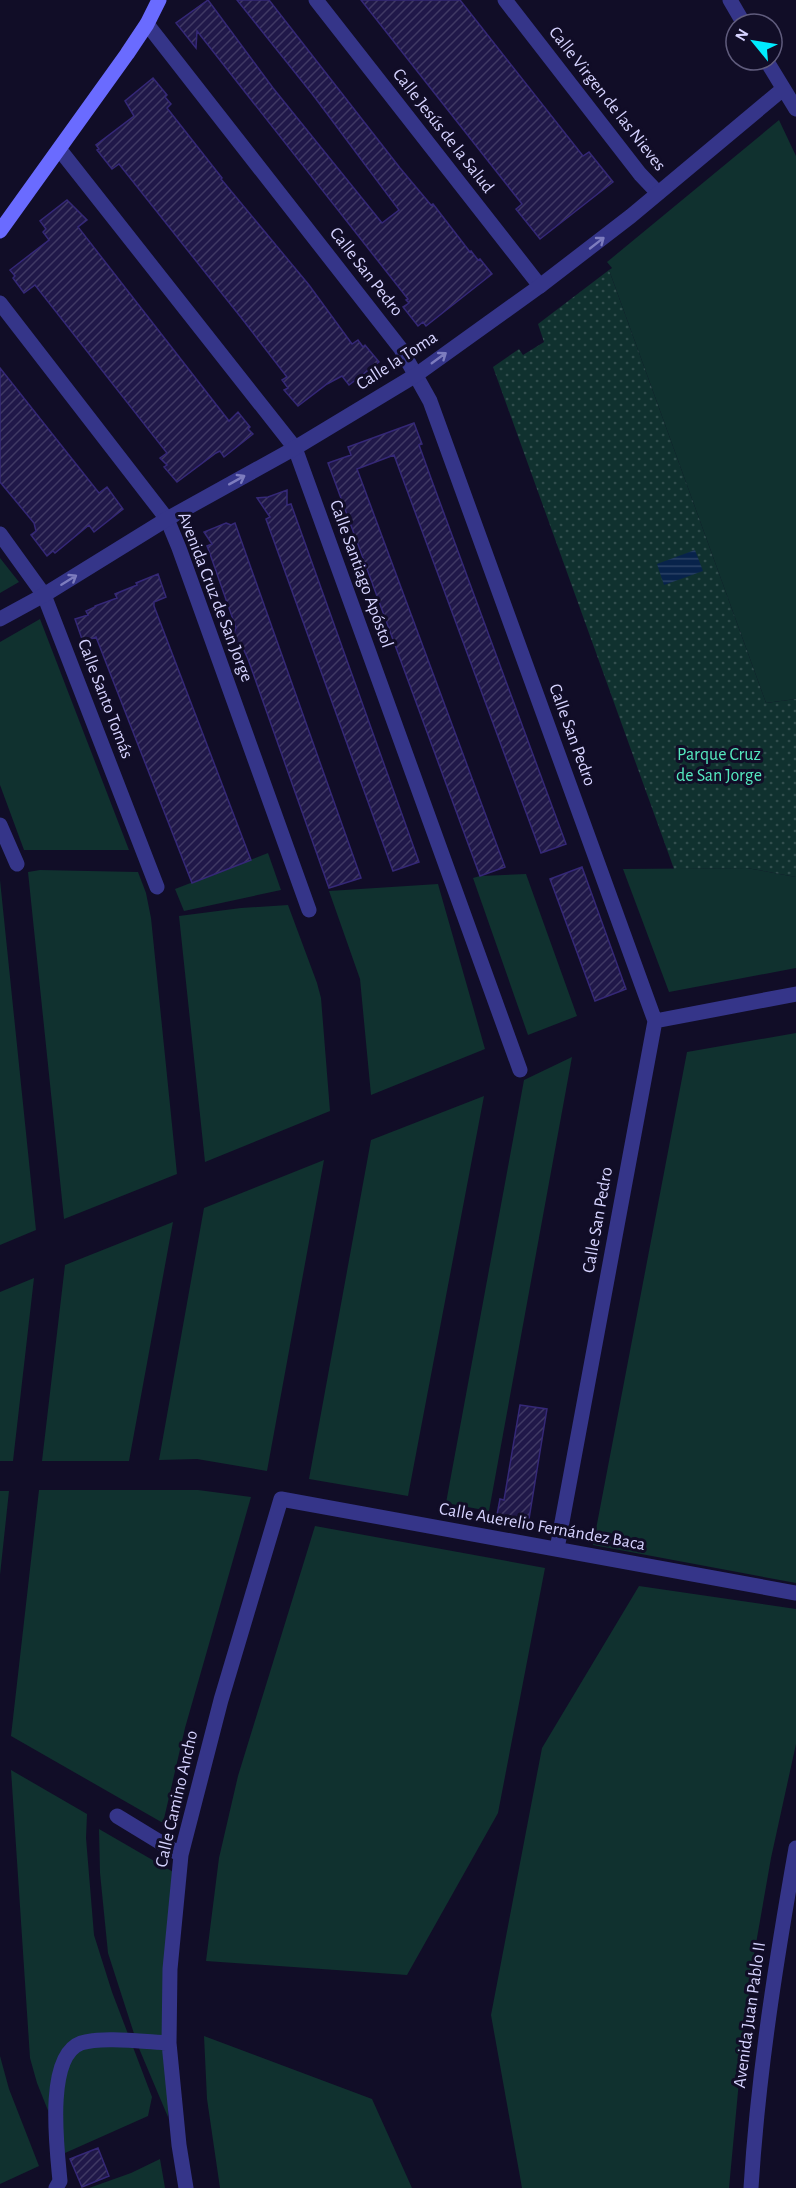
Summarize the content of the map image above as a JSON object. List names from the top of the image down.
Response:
{
  "streets": {
    "street": [
      "Calle Virgen de las Nieves",
      "Calle Jesús de la Salud",
      "Calle San Pedro",
      "Calle la Toma",
      "Calle Santiago Apóstol",
      "Avenida Cruz de San Jorge",
      "Calle Santo Tomás",
      "Calle Auerelio Fernández Baca",
      "Calle Camino Ancho",
      "Avenida Juan Pablo II"
    ]
  },
  "crossings": [
    ["Calle Virgen de las Nieves", "Calle la Toma"],
    ["Calle Jesús de la Salud", "Calle la Toma"],
    ["Calle San Pedro", "Calle la Toma"],
    ["Calle San Pedro", "Calle Auerelio Fernández Baca"],
    ["Calle la Toma", "Calle Santiago Apóstol"],
    ["Calle la Toma", "Avenida Cruz de San Jorge"],
    ["Calle la Toma", "Calle Santo Tomás"],
    ["Calle Auerelio Fernández Baca", "Calle Camino Ancho"]
  ],
  "one_way": ["Calle la Toma"],
  "parks": ["Parque Cruz de San Jorge"],
  "north": "top left"
}
